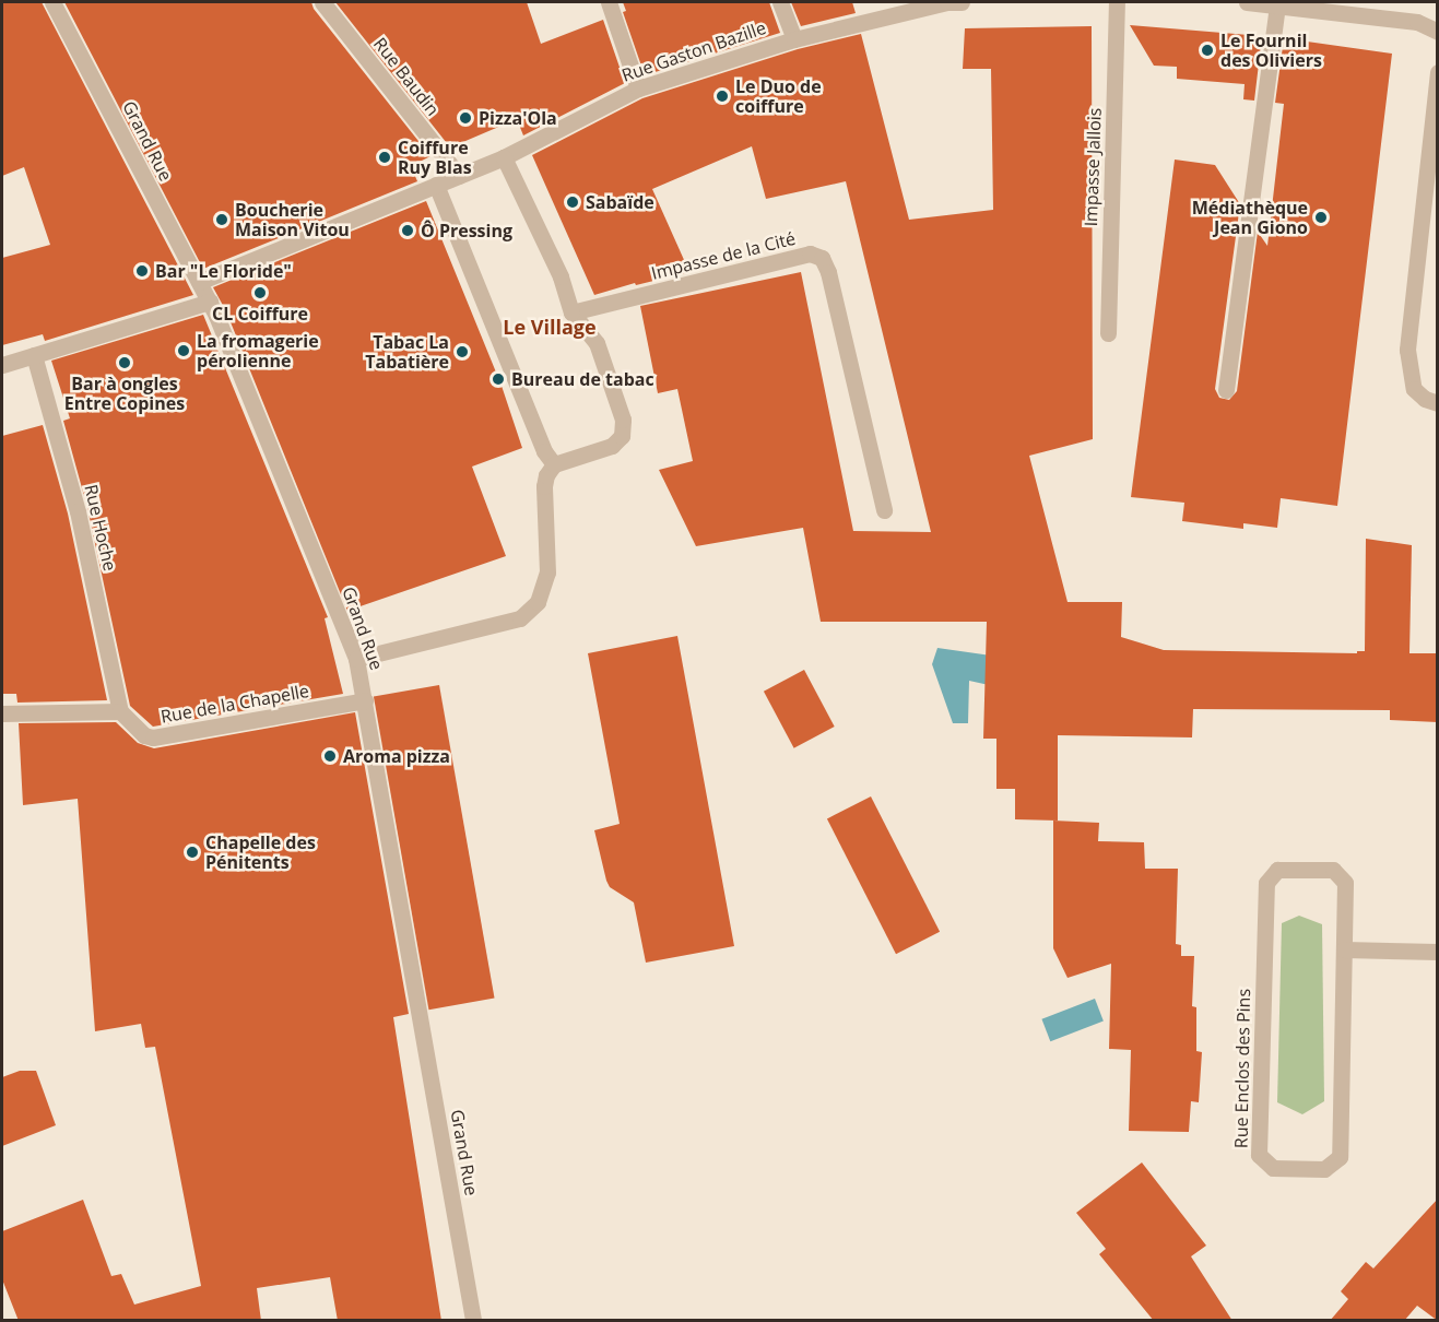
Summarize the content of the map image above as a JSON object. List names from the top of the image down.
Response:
{
  "streets": {
    "street": [
      "Rue Gaston Bazille",
      "Rue Baudin",
      "Grand Rue",
      "Impasse Jallois",
      "Impasse de la Cité",
      "Rue Hoche",
      "Rue de la Chapelle",
      "Rue Enclos des Pins"
    ]
  },
  "crossings": [
    ["Rue Gaston Bazille", "Rue Baudin"],
    ["Rue Gaston Bazille", "Grand Rue"],
    ["Grand Rue", "Rue de la Chapelle"],
    ["Rue Hoche", "Rue de la Chapelle"]
  ],
  "districts": ["Le Village"],
  "places": [
    "Le Fournil des Oliviers",
    "Le Duo de coiffure",
    "Pizza'Ola",
    "Coiffure Ruy Blas",
    "Sabaïde",
    "Médiathèque Jean Giono",
    "Boucherie Maison Vitou",
    "Ô Pressing",
    "Bar \"Le Floride\"",
    "CL Coiffure",
    "La fromagerie pérolienne",
    "Tabac La Tabatière",
    "Bar à ongles Entre Copines",
    "Bureau de tabac",
    "Aroma pizza",
    "Chapelle des Pénitents"
  ]
}
